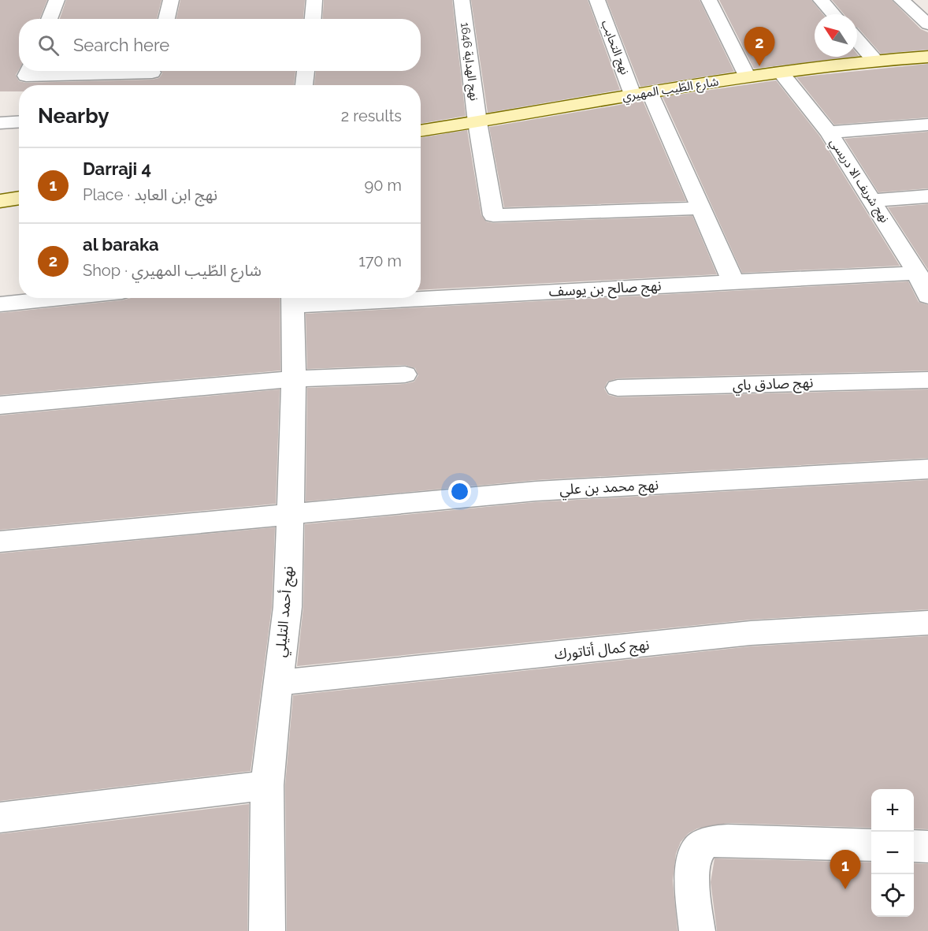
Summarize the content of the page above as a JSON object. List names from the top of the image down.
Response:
{
  "streets": {
    "street": [
      "نهج التحابب",
      "نهج الهداية 1646",
      "شارع الطّيب المهيري",
      "نهج شريف الا دريسي",
      "نهج صالح بن يوسف",
      "نهج صادق باي",
      "نهج محمد بن علي",
      "نهج أحمد التليلي",
      "نهج كمال أتاتورك"
    ]
  },
  "crossings": [
    ["نهج التحابب", "شارع الطّيب المهيري"],
    ["نهج التحابب", "نهج صالح بن يوسف"],
    ["نهج الهداية 1646", "شارع الطّيب المهيري"],
    ["شارع الطّيب المهيري", "نهج شريف الا دريسي"],
    ["نهج شريف الا دريسي", "نهج صالح بن يوسف"],
    ["نهج صالح بن يوسف", "نهج أحمد التليلي"],
    ["نهج محمد بن علي", "نهج أحمد التليلي"],
    ["نهج أحمد التليلي", "نهج كمال أتاتورك"]
  ],
  "north": "top left",
  "page": {
    "search": "Search here",
    "pins": ["2", "1"],
    "heading": ["Nearby", "2 results"],
    "list": [
      {
        "mark": "1",
        "name": "Darraji 4",
        "note": "Place · نهج ابن العابد",
        "value": "90 m"
      },
      {
        "mark": "2",
        "name": "al baraka",
        "note": "Shop · شارع الطّيب المهيري",
        "value": "170 m"
      }
    ],
    "map_buttons": ["+", "−"]
  }
}
